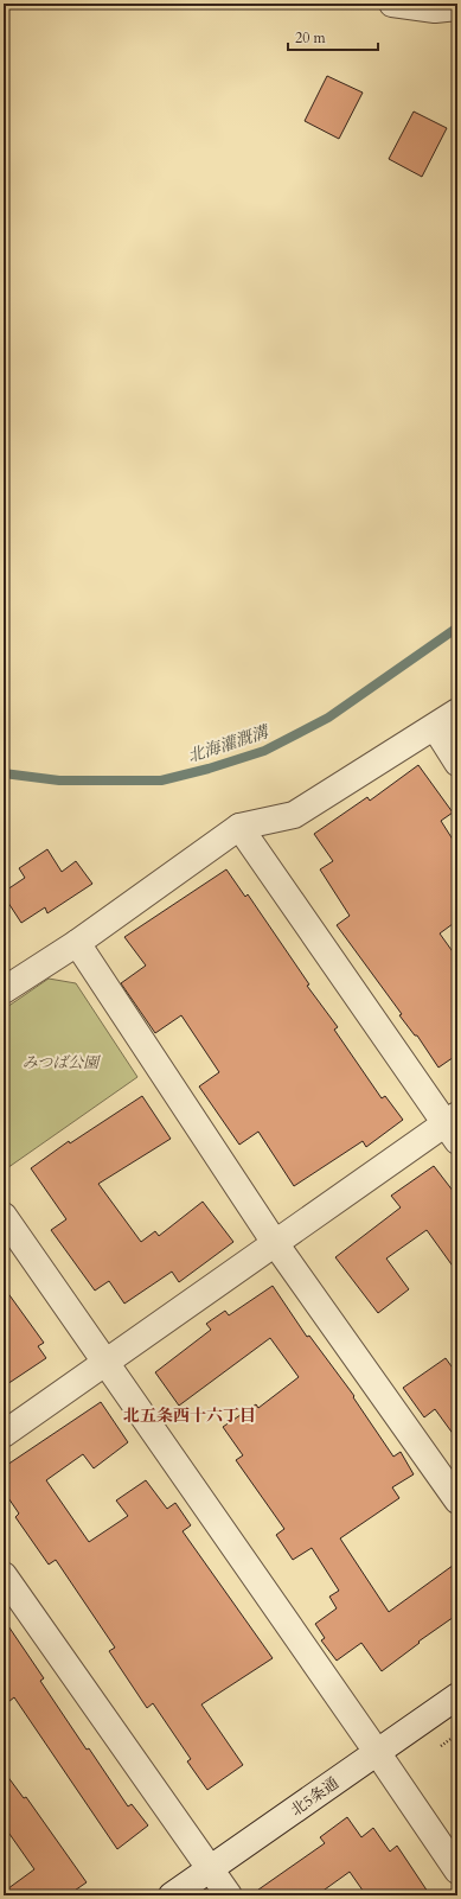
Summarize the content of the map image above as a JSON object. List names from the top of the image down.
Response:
{
  "streets": {
    "street": ["北5条通"]
  },
  "districts": ["北五条西十六丁目"],
  "water": ["北海灌漑溝"],
  "parks": ["みつば公園"],
  "scale_bar": "20 m"
}
